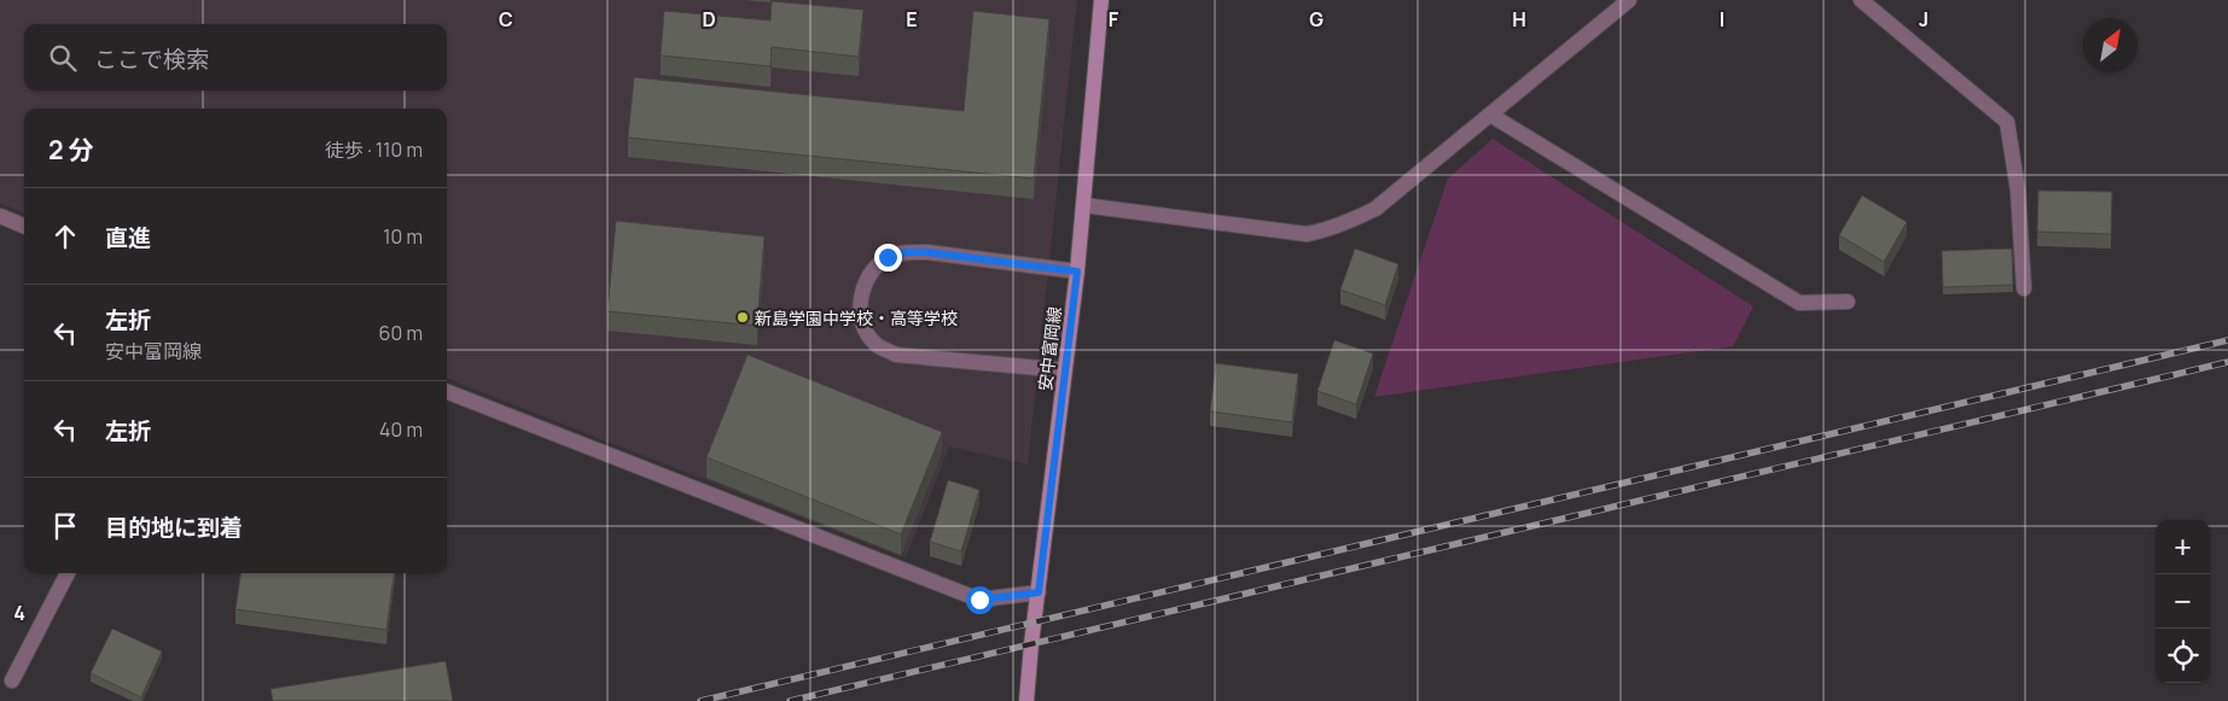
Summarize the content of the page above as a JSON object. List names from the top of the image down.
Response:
{
  "streets": {
    "main road": ["安中富岡線"]
  },
  "places": ["新島学園中学校・高等学校"],
  "north": "top right",
  "page": {
    "search": "ここで検索",
    "heading": ["2 分", "徒歩 · 110 m"],
    "list": [
      ["直進", "10 m"],
      ["左折", "安中富岡線", "60 m"],
      ["左折", "40 m"],
      "目的地に到着"
    ],
    "map_buttons": ["+", "−"]
  },
  "grid": {
    "columns": [
      "C",
      "D",
      "E",
      "F",
      "G",
      "H",
      "I",
      "J"
    ],
    "rows": ["4"]
  }
}
